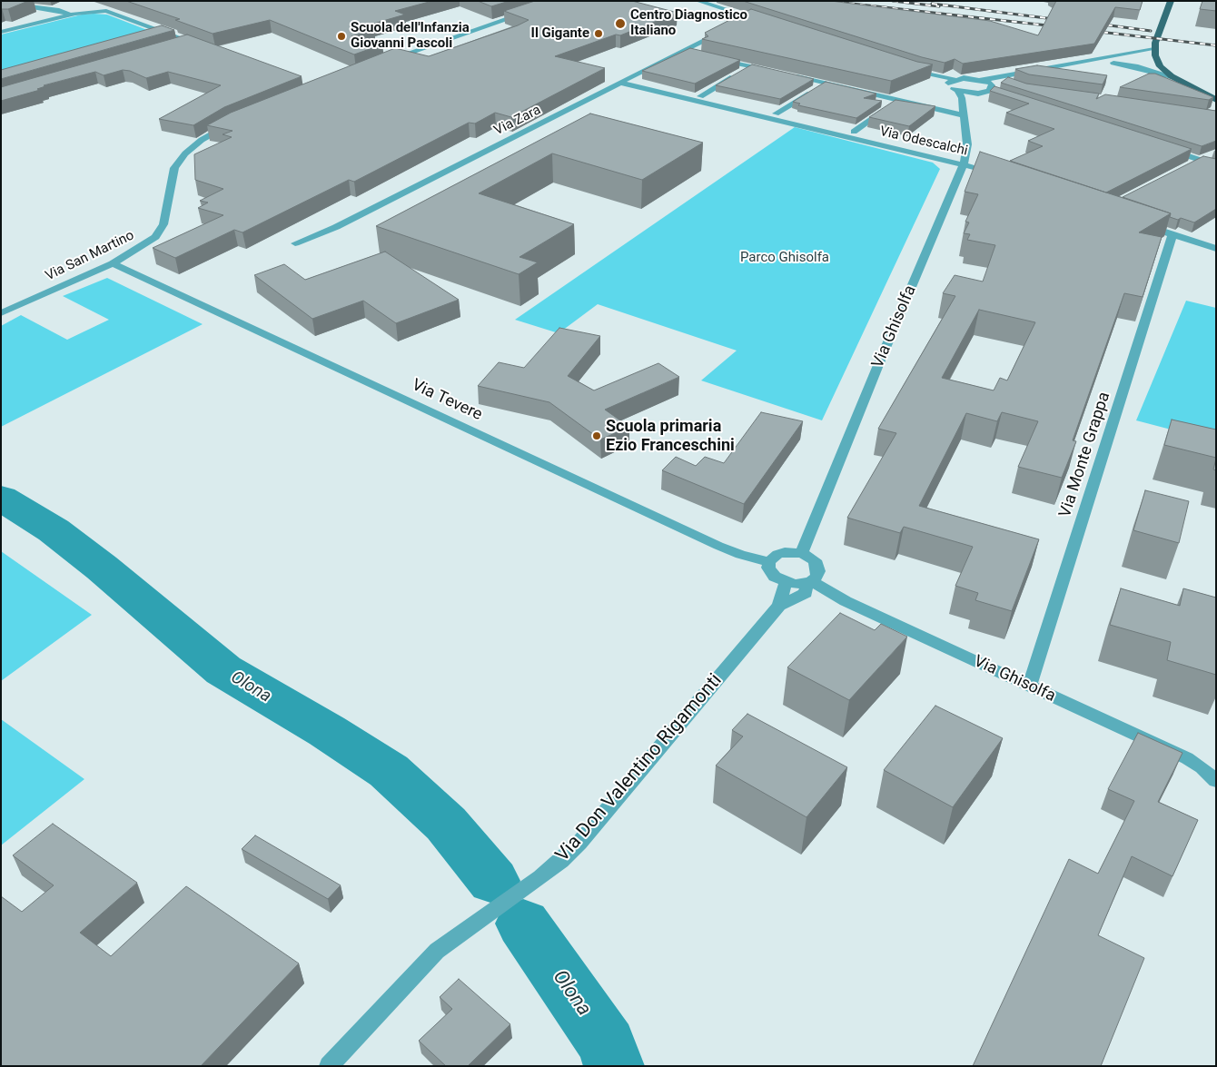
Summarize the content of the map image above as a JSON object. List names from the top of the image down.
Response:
{
  "streets": {
    "street": [
      "Via Zara",
      "Via Odescalchi",
      "Via San Martino",
      "Via Ghisolfa",
      "Via Tevere",
      "Via Monte Grappa",
      "Via Don Valentino Rigamonti"
    ]
  },
  "crossings": [
    ["Via Zara", "Via Odescalchi"],
    ["Via Odescalchi", "Via Ghisolfa"],
    ["Via San Martino", "Via Tevere"],
    ["Via Ghisolfa", "Via Tevere"],
    ["Via Ghisolfa", "Via Monte Grappa"],
    ["Via Ghisolfa", "Via Don Valentino Rigamonti"],
    ["Via Tevere", "Via Don Valentino Rigamonti"]
  ],
  "water": ["Olona"],
  "parks": ["Parco Ghisolfa"],
  "places": [
    "Centro Diagnostico Italiano",
    "Il Gigante",
    "Scuola dell'Infanzia Giovanni Pascoli",
    "Scuola primaria Ezio Franceschini"
  ]
}
